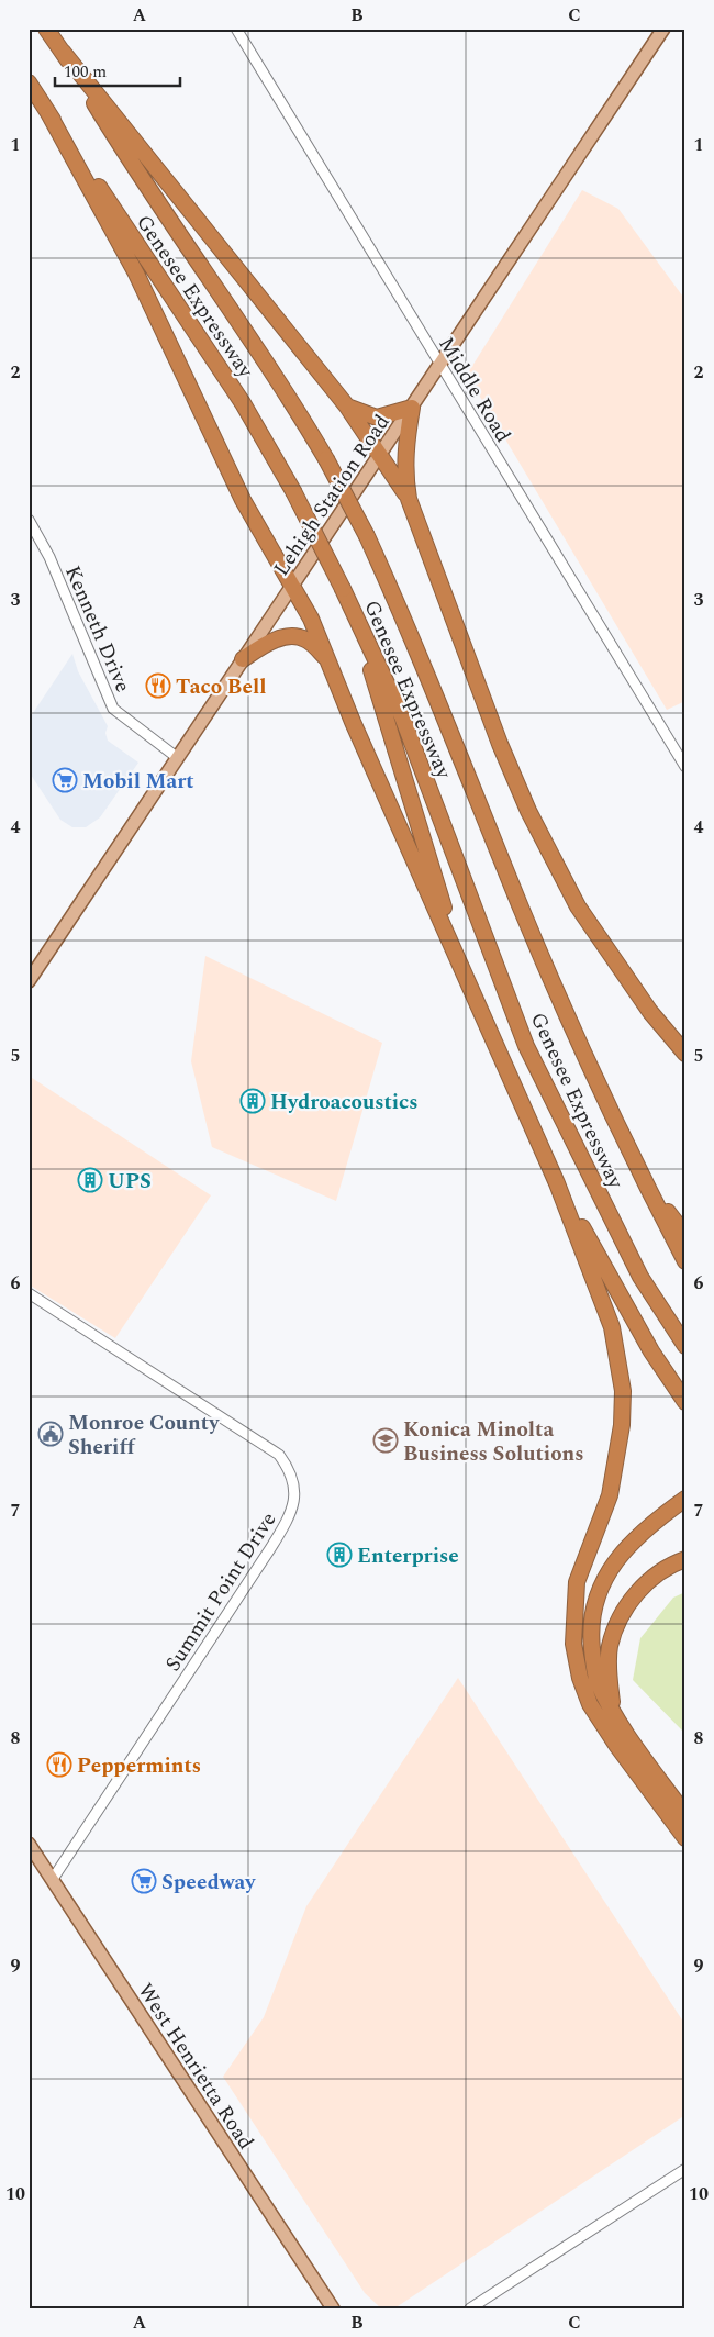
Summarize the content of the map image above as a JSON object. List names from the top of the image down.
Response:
{
  "streets": {
    "highway": ["Genesee Expressway"],
    "main road": ["Lehigh Station Road", "West Henrietta Road"],
    "street": ["Middle Road", "Kenneth Drive", "Summit Point Drive"]
  },
  "crossings": [
    ["Middle Road", "Lehigh Station Road"],
    ["Lehigh Station Road", "Kenneth Drive"],
    ["Summit Point Drive", "West Henrietta Road"]
  ],
  "places": {
    "restaurant": ["Taco Bell", "Peppermints"],
    "supermarket": ["Mobil Mart", "Speedway"],
    "building": ["Hydroacoustics", "UPS", "Enterprise"],
    "public building": ["Monroe County Sheriff"],
    "school or university": ["Konica Minolta Business Solutions"]
  },
  "scale_bar": "100 m",
  "grid": {
    "columns": ["A", "B", "C"],
    "rows": [
      "1",
      "2",
      "3",
      "4",
      "5",
      "6",
      "7",
      "8",
      "9",
      "10"
    ]
  }
}
